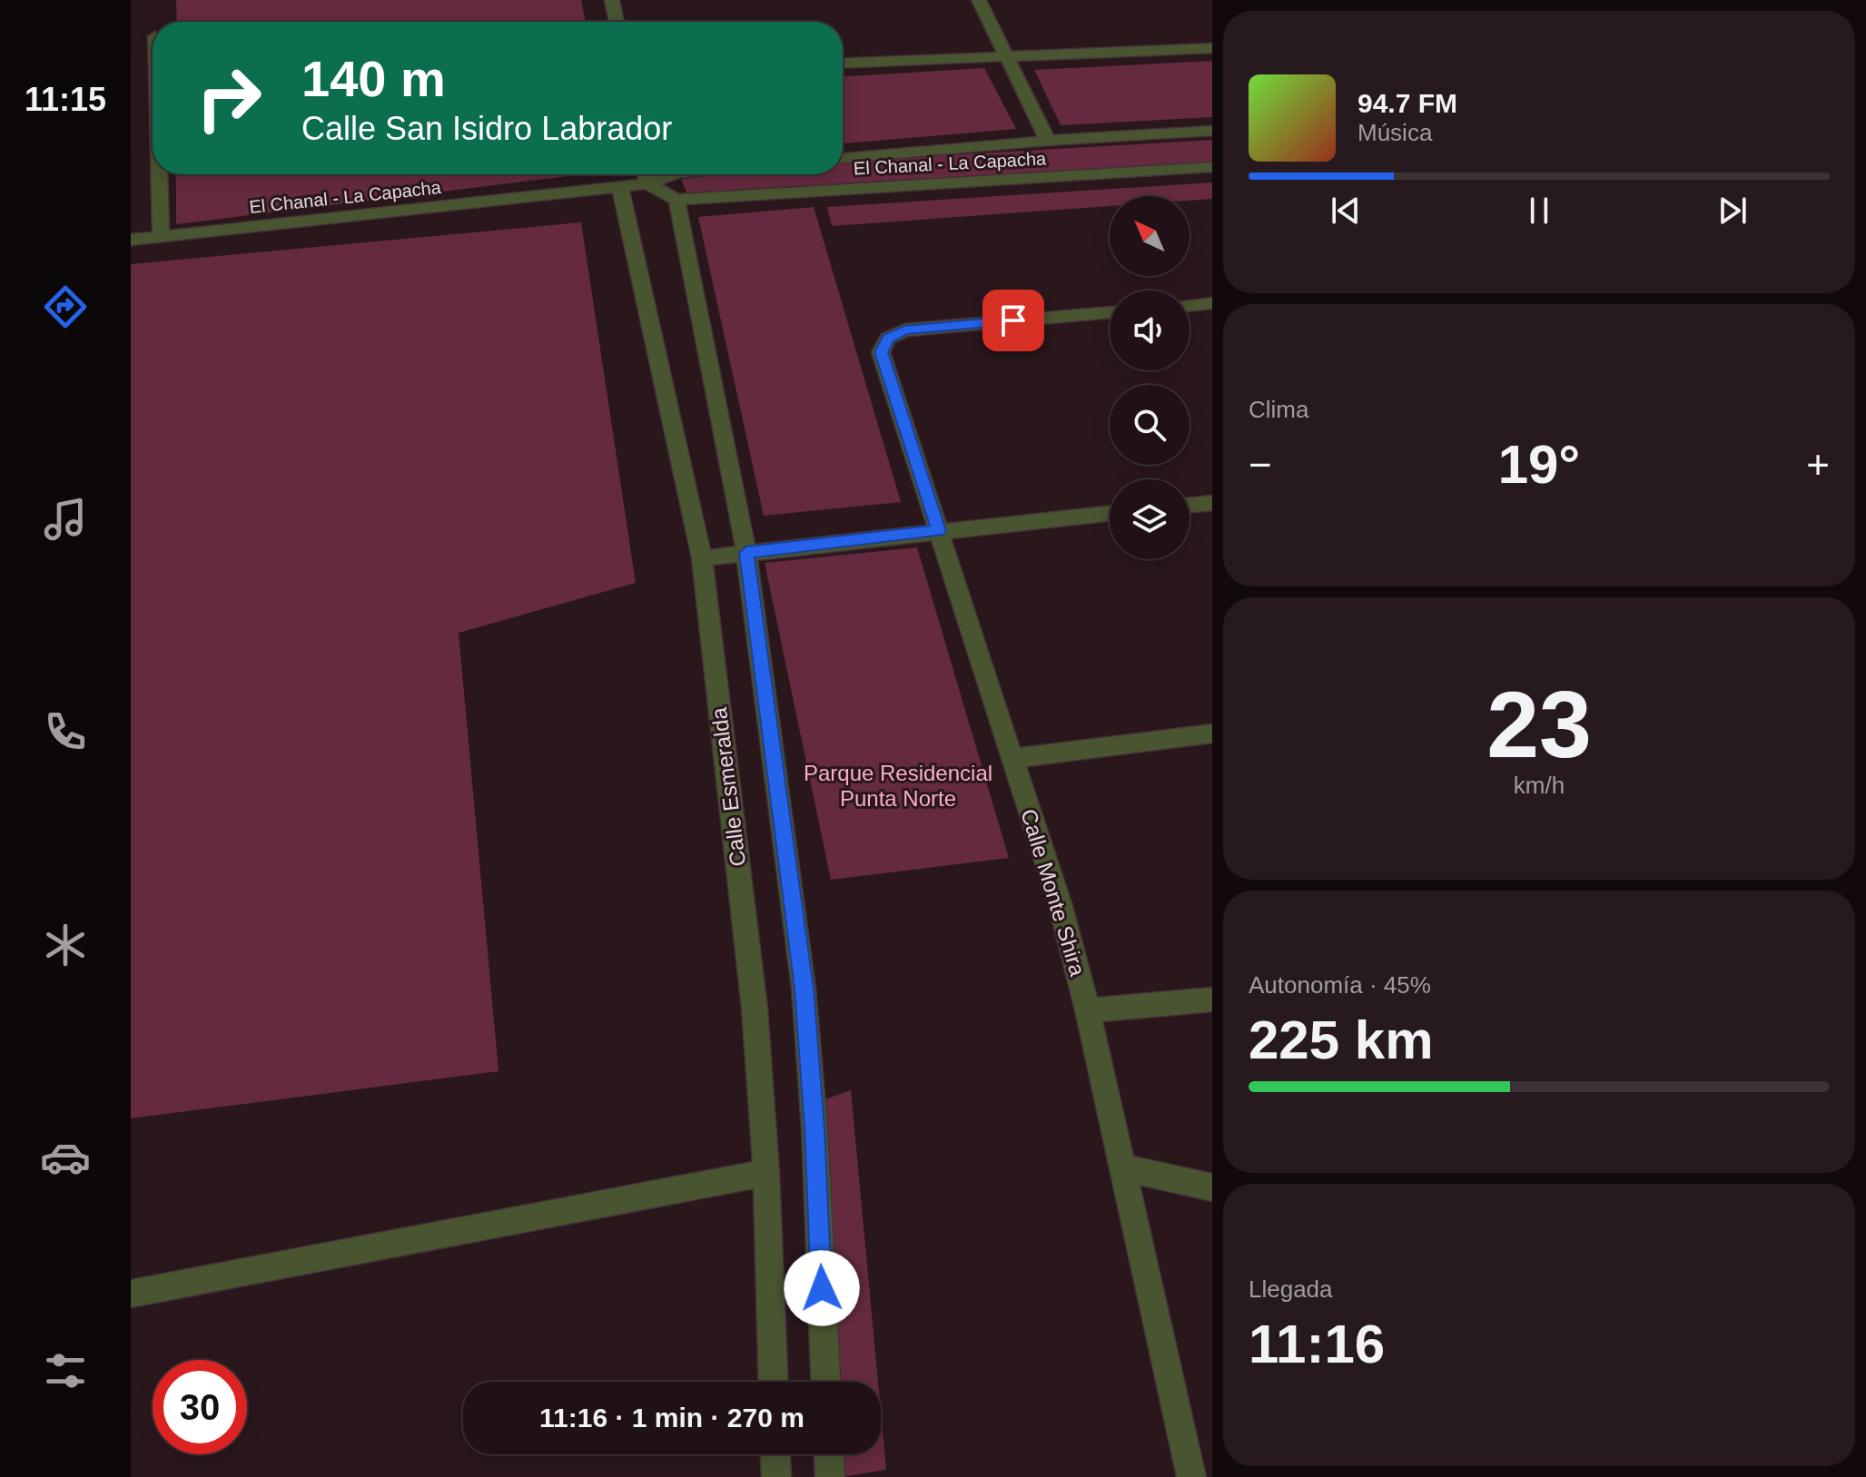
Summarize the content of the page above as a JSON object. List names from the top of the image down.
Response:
{
  "streets": {
    "street": ["El Chanal - La Capacha", "Calle Esmeralda", "Calle Monte Shira"]
  },
  "crossings": [
    ["El Chanal - La Capacha", "Calle Esmeralda"]
  ],
  "parks": ["Parque Residencial Punta Norte"],
  "north": "top left",
  "page": {
    "tabs": "11:15",
    "turn": ["140 m", "Calle San Isidro Labrador"],
    "song": ["94.7 FM", "Música"],
    "tile": [
      "Clima",
      ["23", "km/h"],
      ["Autonomía · 45%", "225 km"],
      ["Llegada", "11:16"]
    ],
    "heat": ["−", "19°", "+"],
    "limit": "30",
    "trip": "11:16 · 1 min · 270 m"
  }
}
